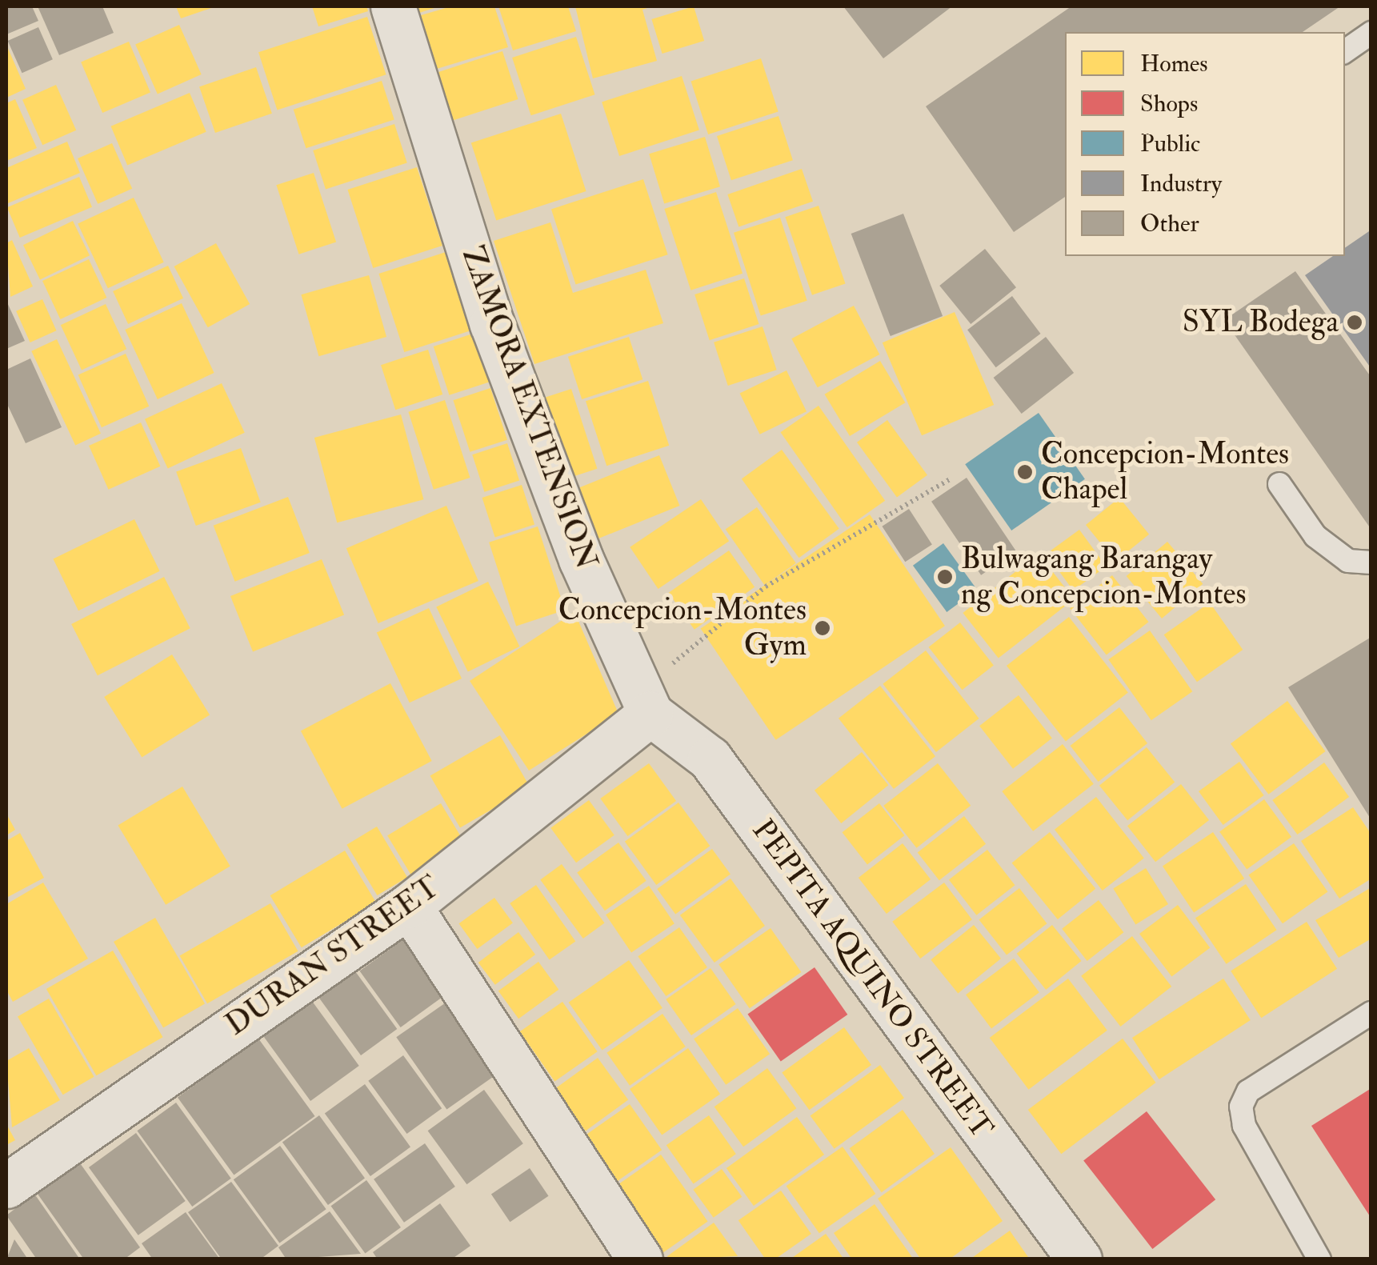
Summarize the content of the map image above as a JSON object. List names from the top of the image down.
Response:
{
  "streets": {
    "street": ["ZAMORA EXTENSION", "DURAN STREET", "PEPITA AQUINO STREET"]
  },
  "crossings": [
    ["ZAMORA EXTENSION", "DURAN STREET"],
    ["ZAMORA EXTENSION", "PEPITA AQUINO STREET"],
    ["DURAN STREET", "PEPITA AQUINO STREET"]
  ],
  "places": [
    "SYL Bodega",
    "Concepcion-Montes Chapel",
    "Bulwagang Barangay ng Concepcion-Montes",
    "Concepcion-Montes Gym"
  ],
  "legend": [
    "Homes",
    "Shops",
    "Public",
    "Industry",
    "Other"
  ]
}
